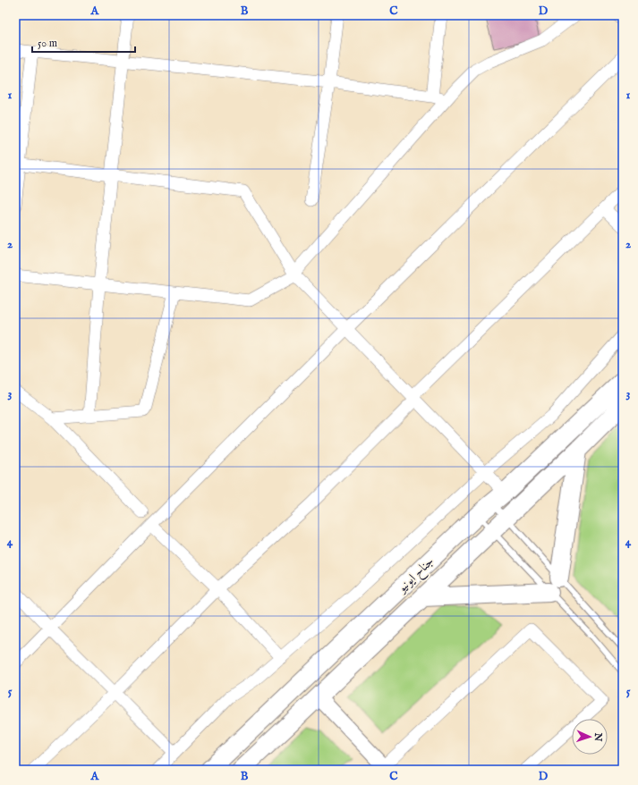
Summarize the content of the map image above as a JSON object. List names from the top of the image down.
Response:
{
  "streets": {
    "main road": ["جناح ایونیو"]
  },
  "scale_bar": "50 m",
  "north": "right",
  "grid": {
    "columns": [
      "A",
      "B",
      "C",
      "D"
    ],
    "rows": [
      "1",
      "2",
      "3",
      "4",
      "5"
    ]
  }
}
